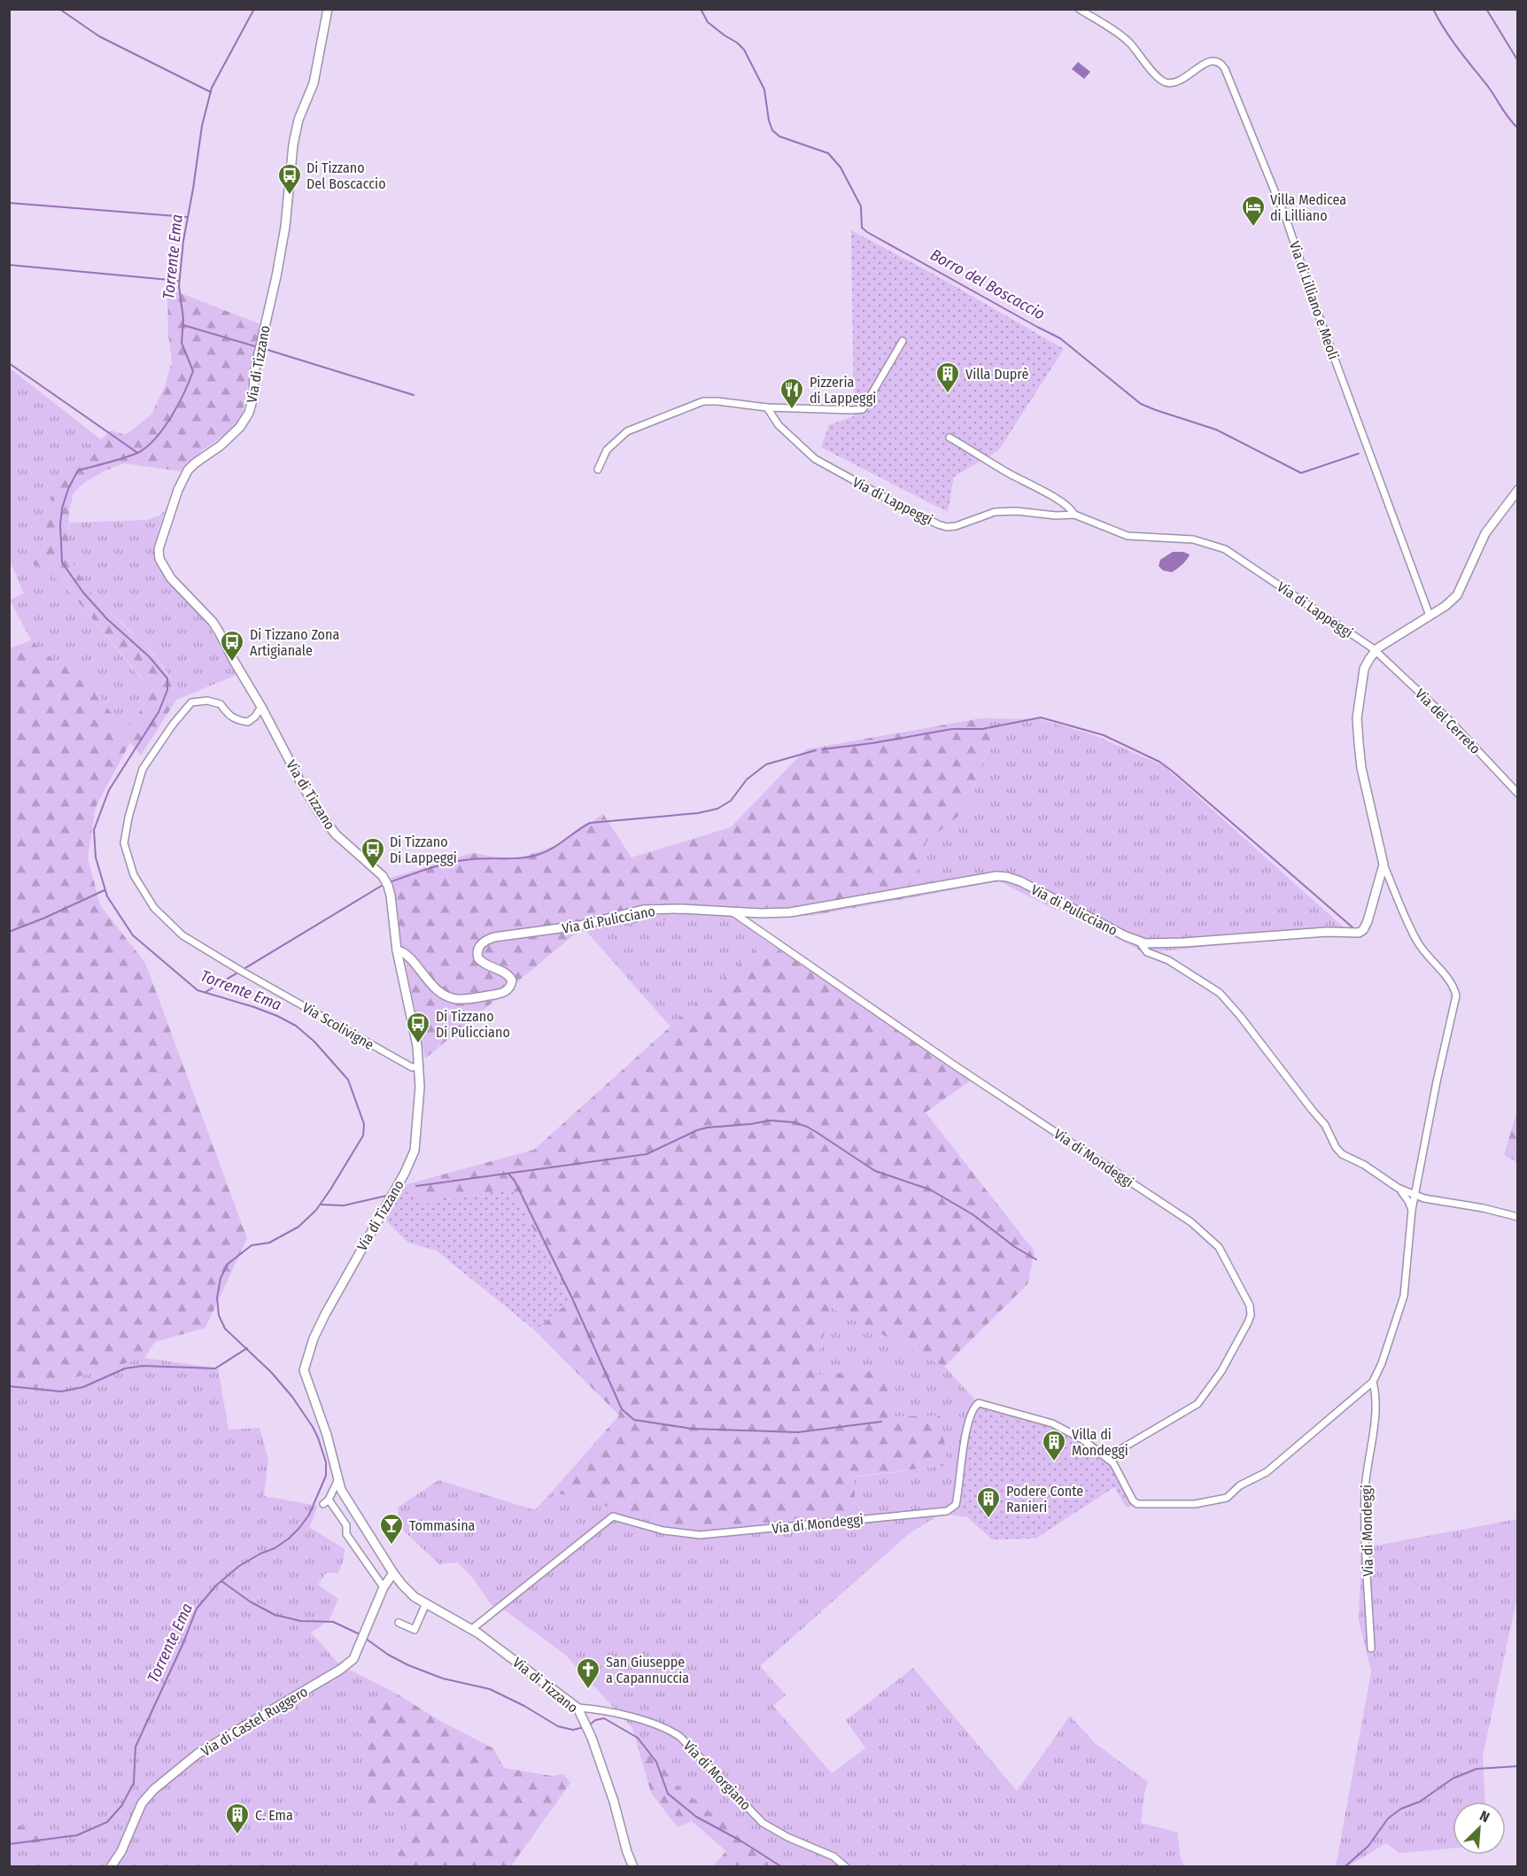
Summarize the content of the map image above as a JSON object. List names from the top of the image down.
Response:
{
  "streets": {
    "main road": ["Via di Tizzano", "Via di Pulicciano", "Via di Castel Ruggero"],
    "street": [
      "Via di Lilliano e Meoli",
      "Via di Lappeggi",
      "Via del Cerreto",
      "Via Scolivigne",
      "Via di Mondeggi",
      "Via di Morgiano"
    ]
  },
  "crossings": [
    ["Via di Lilliano e Meoli", "Via di Pulicciano"],
    ["Via di Tizzano", "Via di Pulicciano"],
    ["Via di Tizzano", "Via Scolivigne"],
    ["Via di Tizzano", "Via di Mondeggi"],
    ["Via di Tizzano", "Via di Castel Ruggero"],
    ["Via di Tizzano", "Via di Morgiano"],
    ["Via di Lappeggi", "Via del Cerreto"],
    ["Via di Lappeggi", "Via di Pulicciano"],
    ["Via del Cerreto", "Via di Pulicciano"],
    ["Via di Pulicciano", "Via di Mondeggi"]
  ],
  "water": ["Torrente Ema", "Borro del Boscaccio"],
  "places": {
    "bus stop": [
      "Di Tizzano Del Boscaccio",
      "Di Tizzano Zona Artigianale",
      "Di Tizzano Di Lappeggi",
      "Di Tizzano Di Pulicciano"
    ],
    "hotel": ["Villa Medicea di Lilliano"],
    "building": [
      "Villa Duprè",
      "Villa di Mondeggi",
      "Podere Conte Ranieri",
      "C. Ema"
    ],
    "restaurant": ["Pizzeria di Lappeggi"],
    "bar": ["Tommasina"],
    "church": ["San Giuseppe a Capannuccia"]
  },
  "north": "top right"
}
